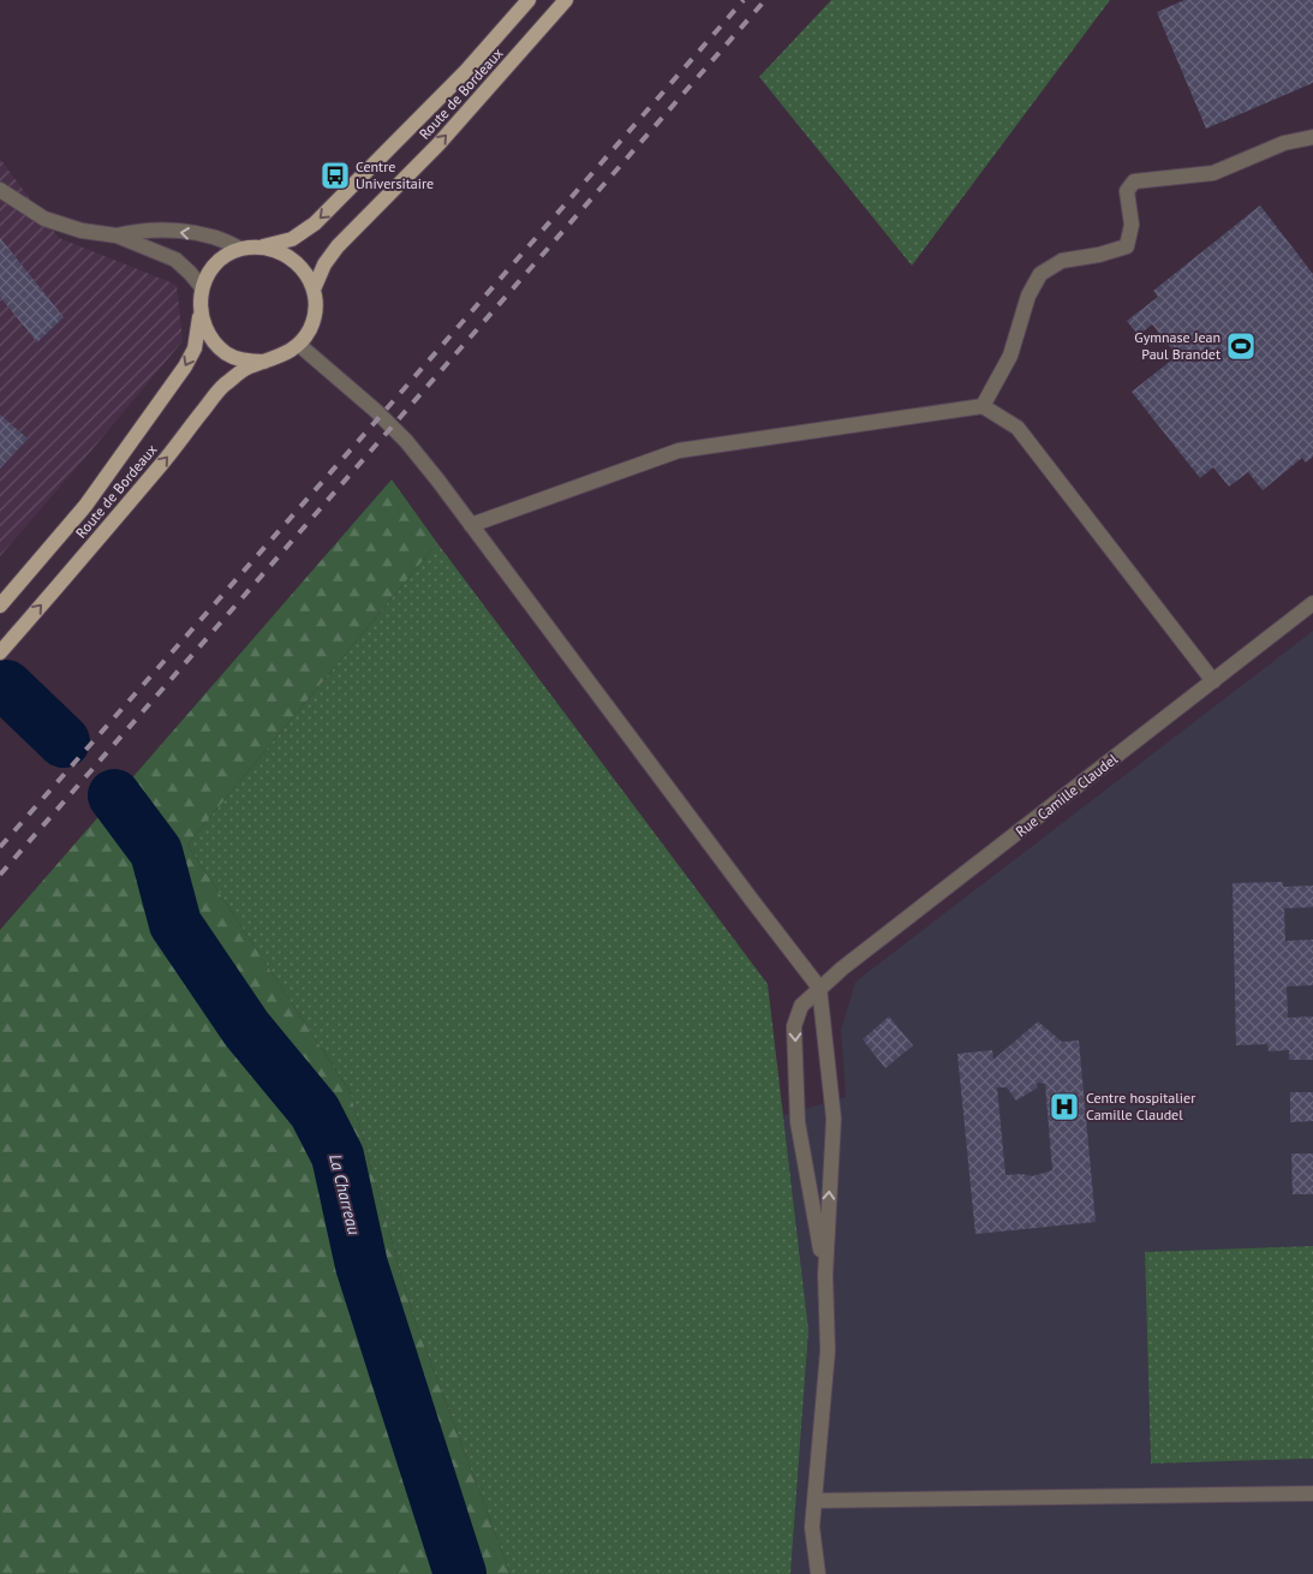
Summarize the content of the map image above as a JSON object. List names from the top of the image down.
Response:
{
  "streets": {
    "main road": ["Route de Bordeaux"],
    "street": ["Rue Camille Claudel"]
  },
  "water": ["La Charreau"],
  "places": {
    "bus stop": ["Centre Universitaire"],
    "sports": ["Gymnase Jean Paul Brandet"],
    "hospital": ["Centre hospitalier Camille Claudel"]
  }
}
